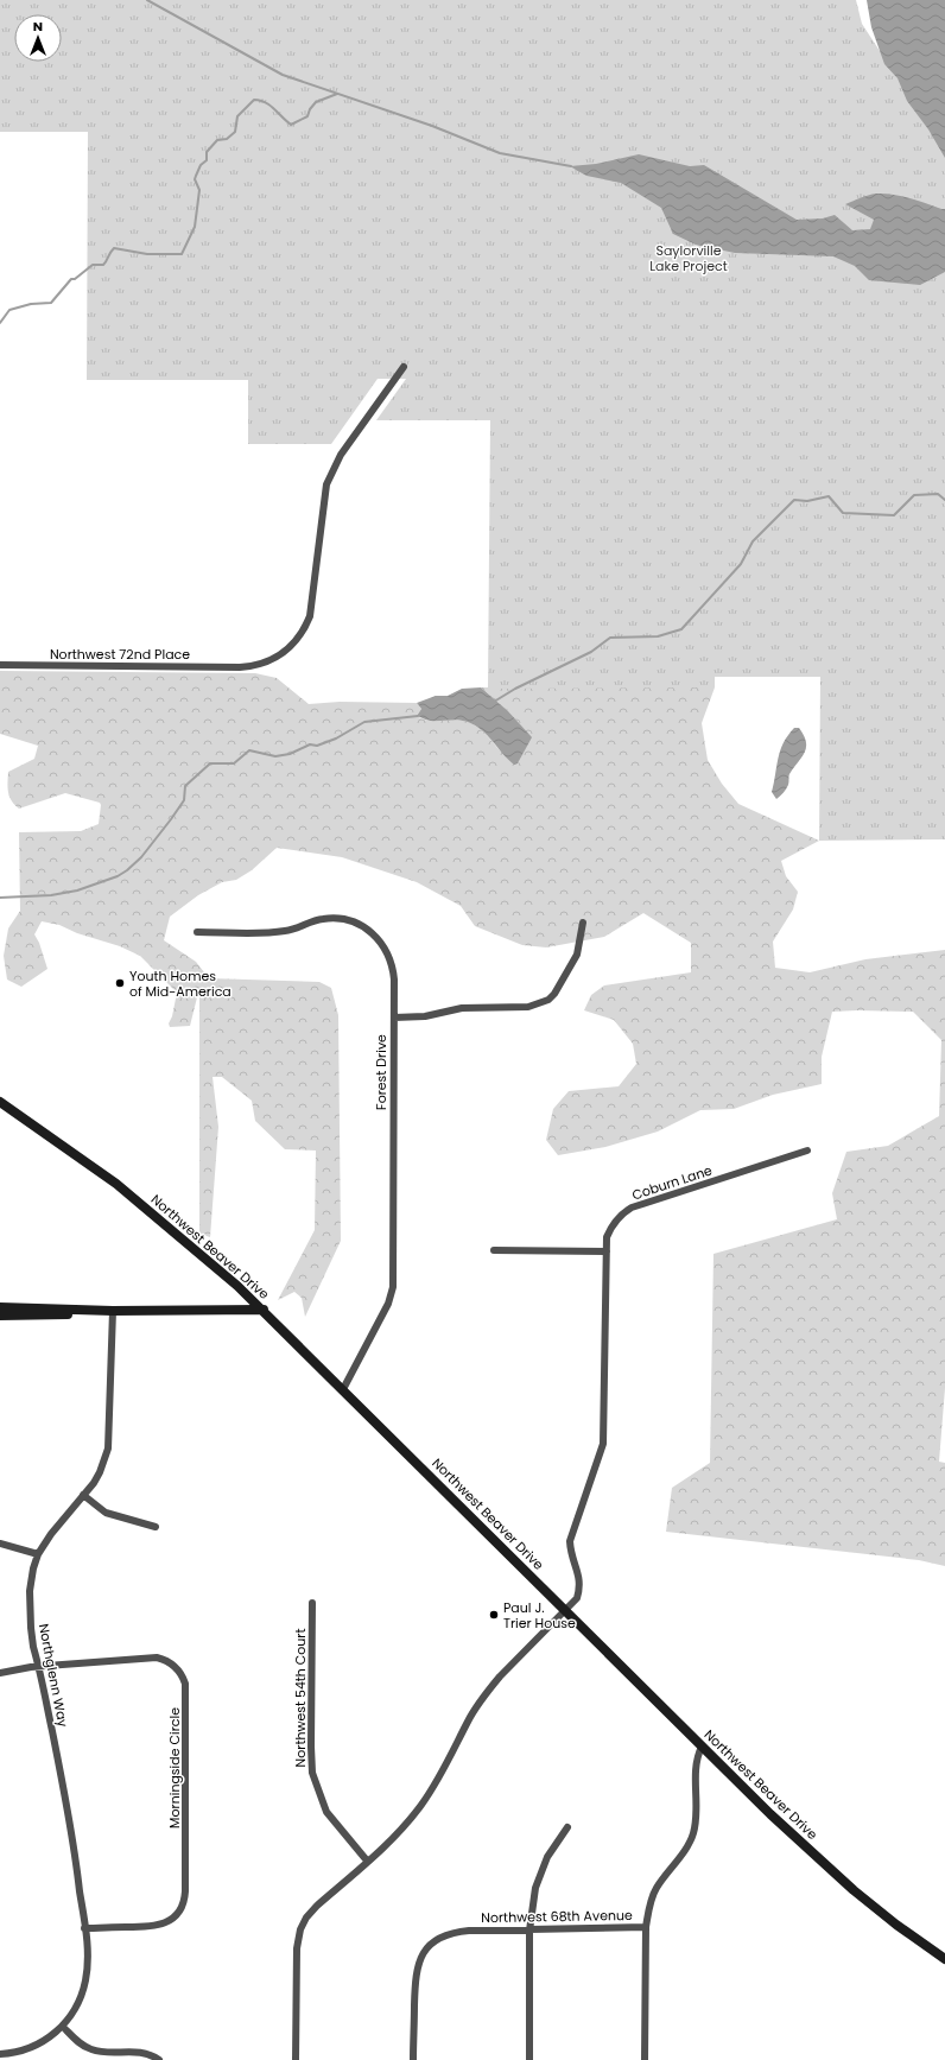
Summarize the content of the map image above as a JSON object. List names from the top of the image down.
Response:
{
  "streets": {
    "main road": ["Northwest Beaver Drive"],
    "street": [
      "Northwest 72nd Place",
      "Forest Drive",
      "Coburn Lane",
      "Northglenn Way",
      "Northwest 54th Court",
      "Morningside Circle",
      "Northwest 68th Avenue"
    ]
  },
  "crossings": [
    ["Forest Drive", "Northwest Beaver Drive"],
    ["Coburn Lane", "Northwest Beaver Drive"],
    ["Coburn Lane", "Northwest 54th Court"],
    ["Northglenn Way", "Morningside Circle"]
  ],
  "parks": ["Saylorville Lake Project"],
  "places": ["Youth Homes of Mid-America", "Paul J. Trier House"],
  "north": "top"
}
